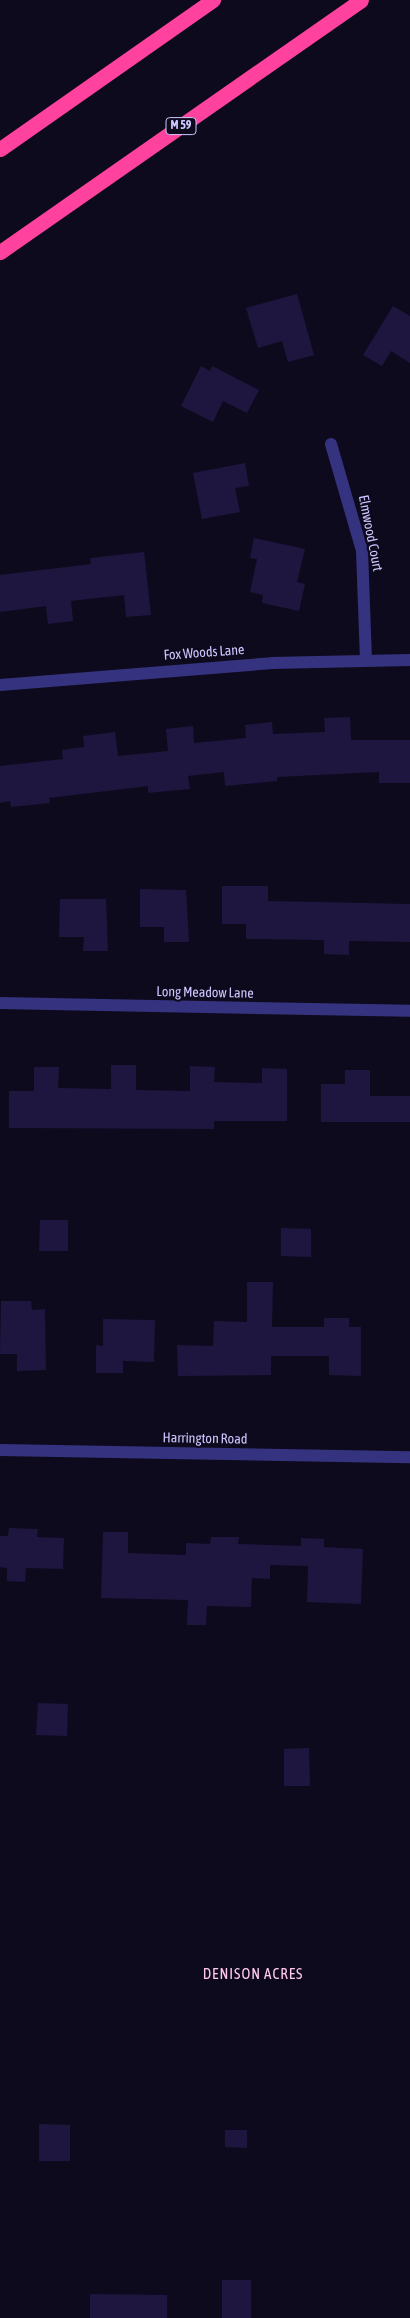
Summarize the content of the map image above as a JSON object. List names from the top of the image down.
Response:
{
  "streets": {
    "highway": ["M 59"],
    "street": [
      "Elmwood Court",
      "Fox Woods Lane",
      "Long Meadow Lane",
      "Harrington Road"
    ]
  },
  "crossings": [
    ["Elmwood Court", "Fox Woods Lane"]
  ],
  "districts": ["DENISON ACRES"]
}
